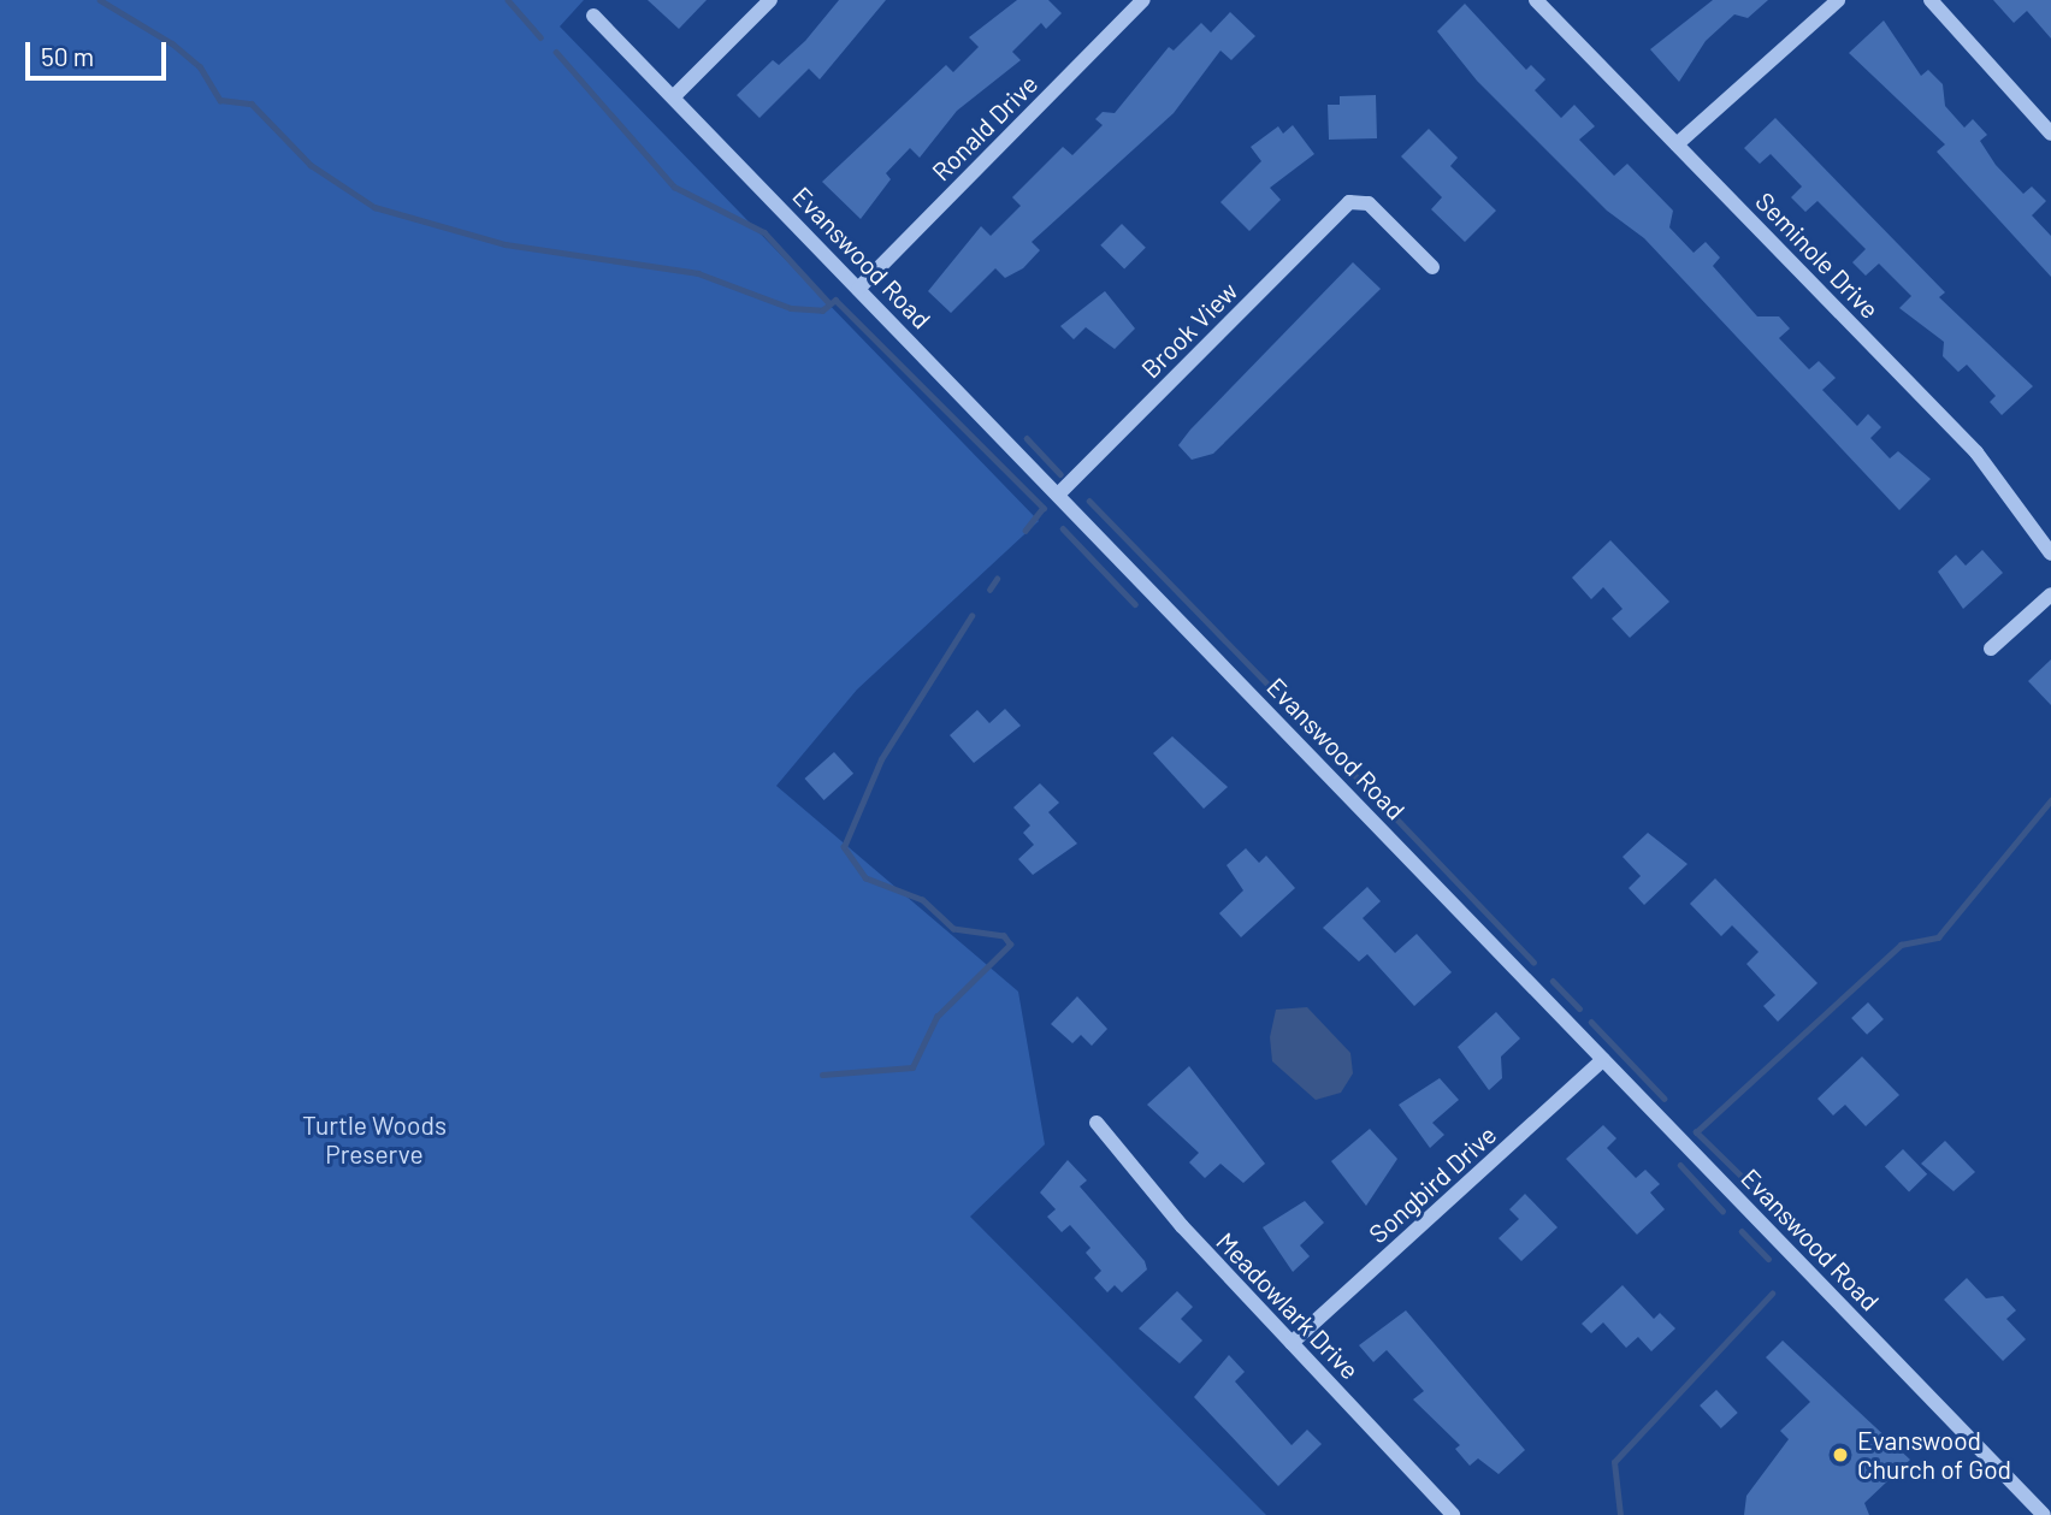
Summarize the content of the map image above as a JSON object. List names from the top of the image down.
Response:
{
  "streets": {
    "street": [
      "Ronald Drive",
      "Seminole Drive",
      "Evanswood Road",
      "Brook View",
      "Songbird Drive",
      "Meadowlark Drive"
    ]
  },
  "crossings": [
    ["Ronald Drive", "Evanswood Road"],
    ["Evanswood Road", "Brook View"],
    ["Evanswood Road", "Songbird Drive"],
    ["Songbird Drive", "Meadowlark Drive"]
  ],
  "parks": ["Turtle Woods Preserve"],
  "places": ["Evanswood Church of God"],
  "scale_bar": "50 m"
}
